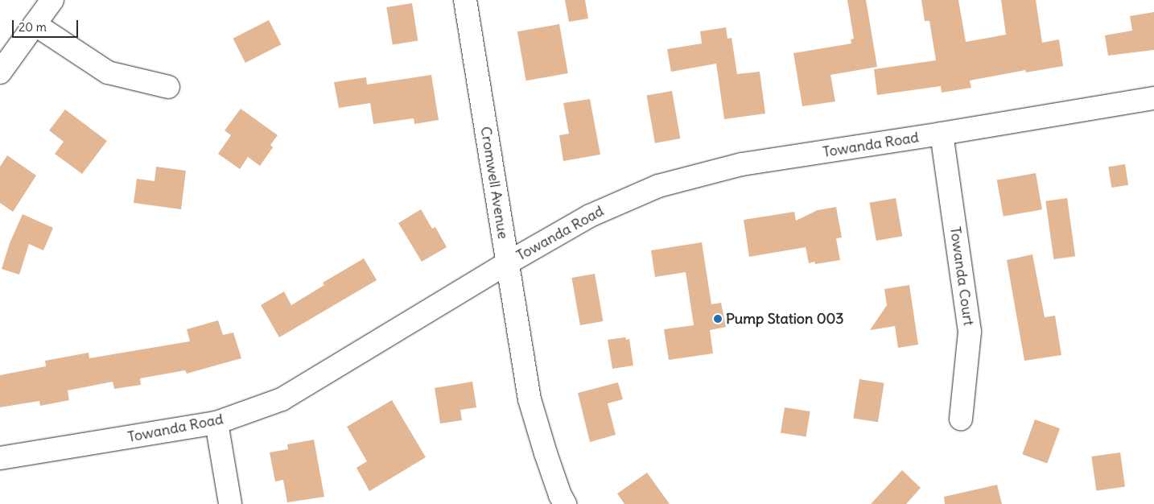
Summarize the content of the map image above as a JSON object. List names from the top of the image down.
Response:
{
  "streets": {
    "street": ["Towanda Road", "Cromwell Avenue", "Towanda Court"]
  },
  "crossings": [
    ["Towanda Road", "Cromwell Avenue"],
    ["Towanda Road", "Towanda Court"]
  ],
  "places": ["Pump Station 003"],
  "scale_bar": "20 m"
}
